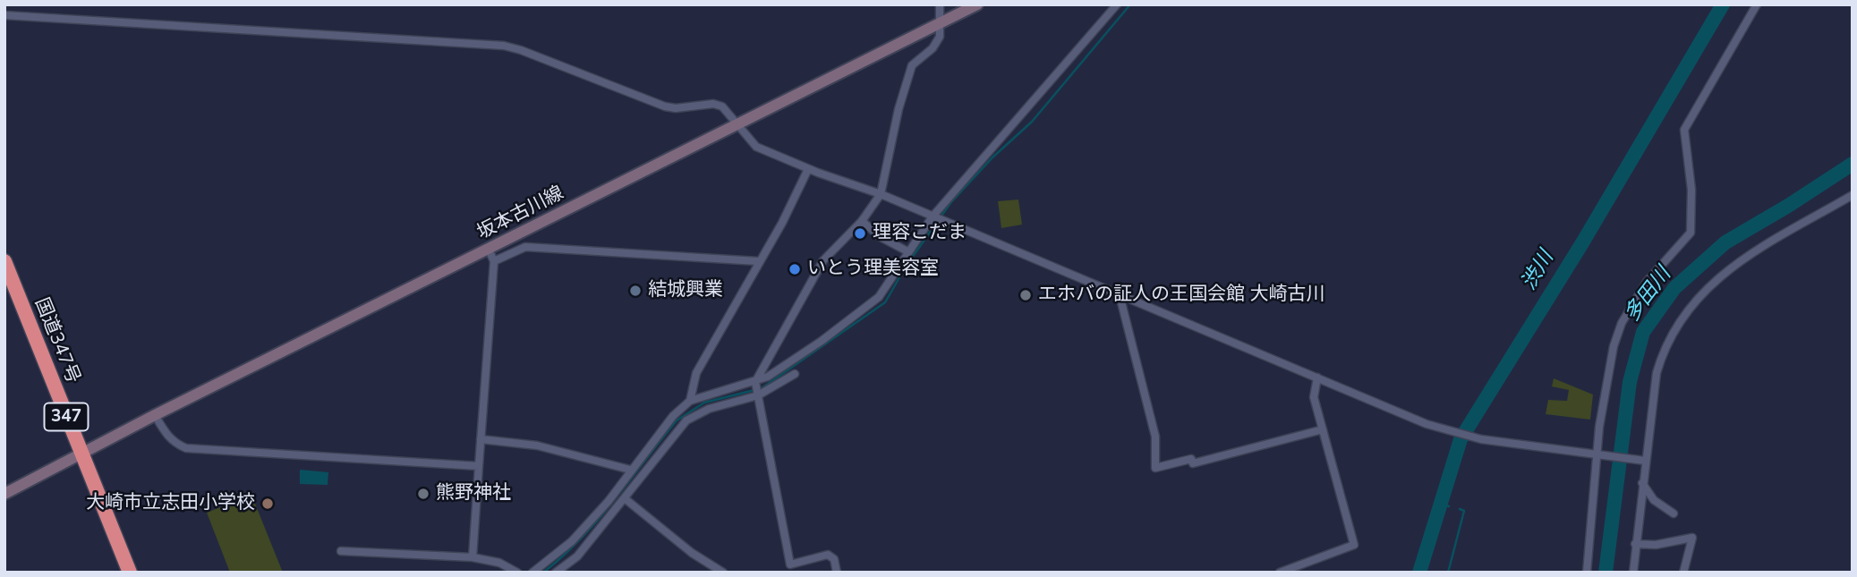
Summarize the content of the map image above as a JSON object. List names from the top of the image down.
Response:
{
  "streets": {
    "highway": ["国道347号", "347"],
    "main road": ["坂本古川線"]
  },
  "crossings": [
    ["坂本古川線", "国道347号"]
  ],
  "water": ["渋川", "多田川"],
  "places": [
    "理容こだま",
    "いとう理美容室",
    "結城興業",
    "エホバの証人の王国会館 大崎古川",
    "熊野神社",
    "大崎市立志田小学校"
  ]
}
